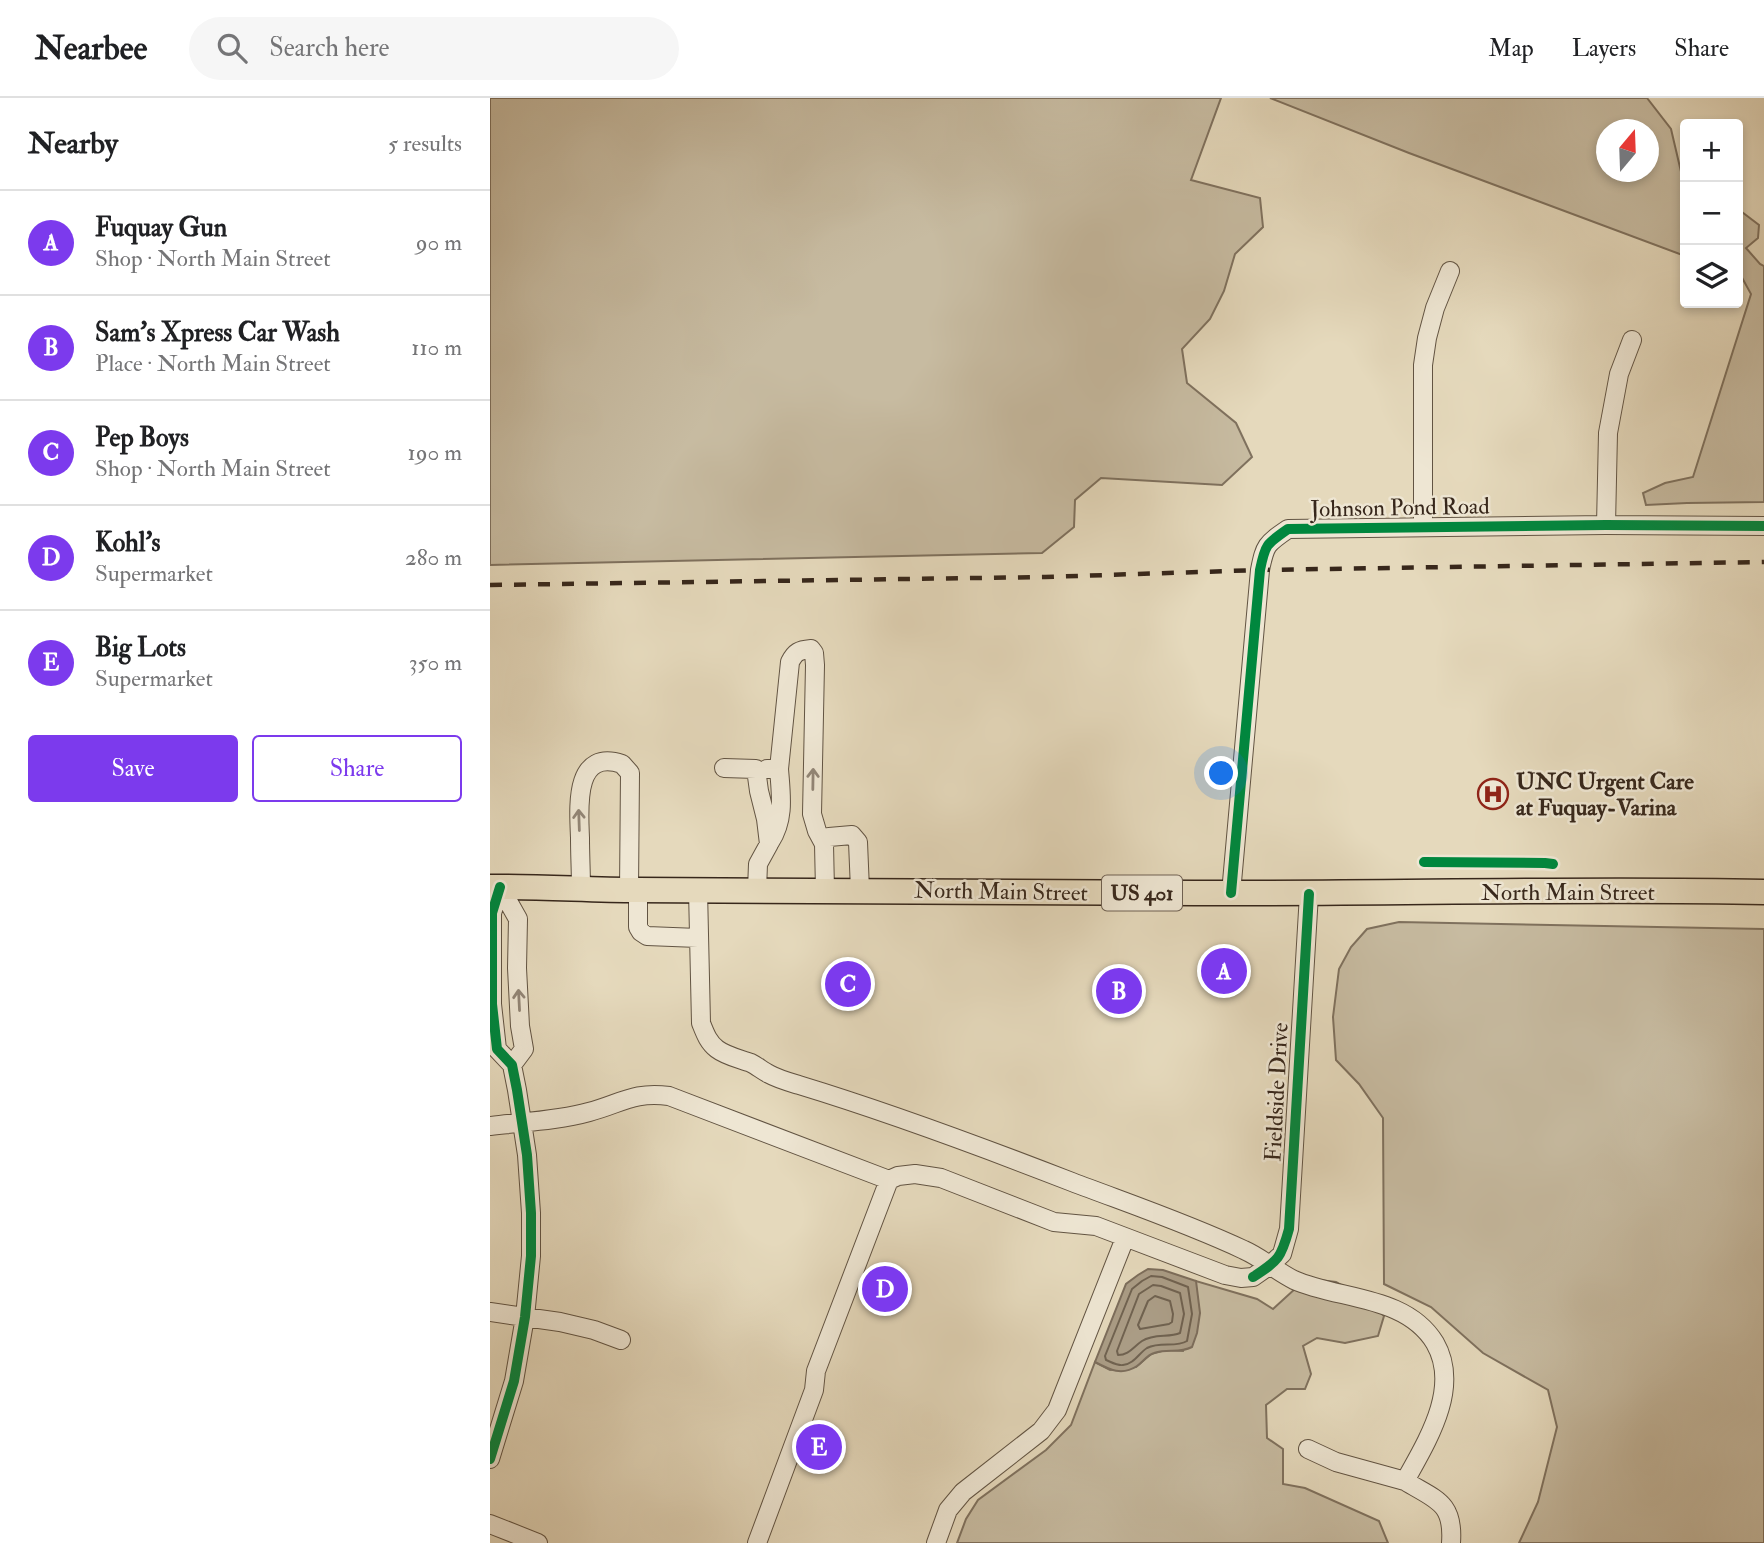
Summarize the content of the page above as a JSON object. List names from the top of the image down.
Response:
{
  "streets": {
    "highway": ["North Main Street", "US 401"],
    "street": ["Johnson Pond Road", "Fieldside Drive"]
  },
  "crossings": [
    ["Johnson Pond Road", "North Main Street"],
    ["North Main Street", "Fieldside Drive"]
  ],
  "places": {
    "hospital": ["UNC Urgent Care at Fuquay-Varina"]
  },
  "north": "top",
  "page": {
    "header": "Nearbee",
    "search": "Search here",
    "nav": ["Map", "Layers", "Share"],
    "heading": ["Nearby", "5 results"],
    "map_buttons": ["+", "−"],
    "list": [
      {
        "mark": "A",
        "name": "Fuquay Gun",
        "note": "Shop · North Main Street",
        "value": "90 m"
      },
      {
        "mark": "B",
        "name": "Sam's Xpress Car Wash",
        "note": "Place · North Main Street",
        "value": "110 m"
      },
      {
        "mark": "C",
        "name": "Pep Boys",
        "note": "Shop · North Main Street",
        "value": "190 m"
      },
      {
        "mark": "D",
        "name": "Kohl's",
        "note": "Supermarket",
        "value": "280 m"
      },
      {
        "mark": "E",
        "name": "Big Lots",
        "note": "Supermarket",
        "value": "350 m"
      }
    ],
    "buttons": ["Save", "Share"],
    "pins": [
      "A",
      "C",
      "B",
      "D",
      "E"
    ]
  }
}
